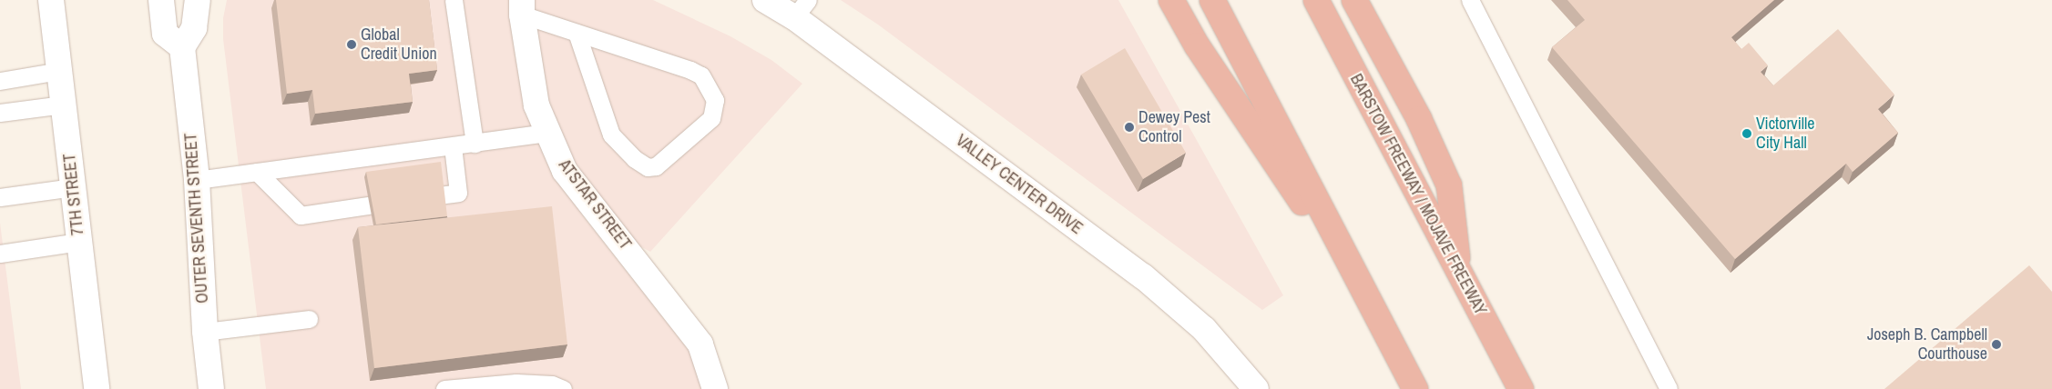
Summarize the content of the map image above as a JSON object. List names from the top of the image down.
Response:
{
  "streets": {
    "highway": ["BARSTOW FREEWAY / MOJAVE FREEWAY"],
    "street": [
      "VALLEY CENTER DRIVE",
      "7TH STREET",
      "ATSTAR STREET",
      "OUTER SEVENTH STREET"
    ]
  },
  "places": [
    "Global Credit Union",
    "Dewey Pest Control",
    "Victorville City Hall",
    "Joseph B. Campbell Courthouse"
  ]
}
